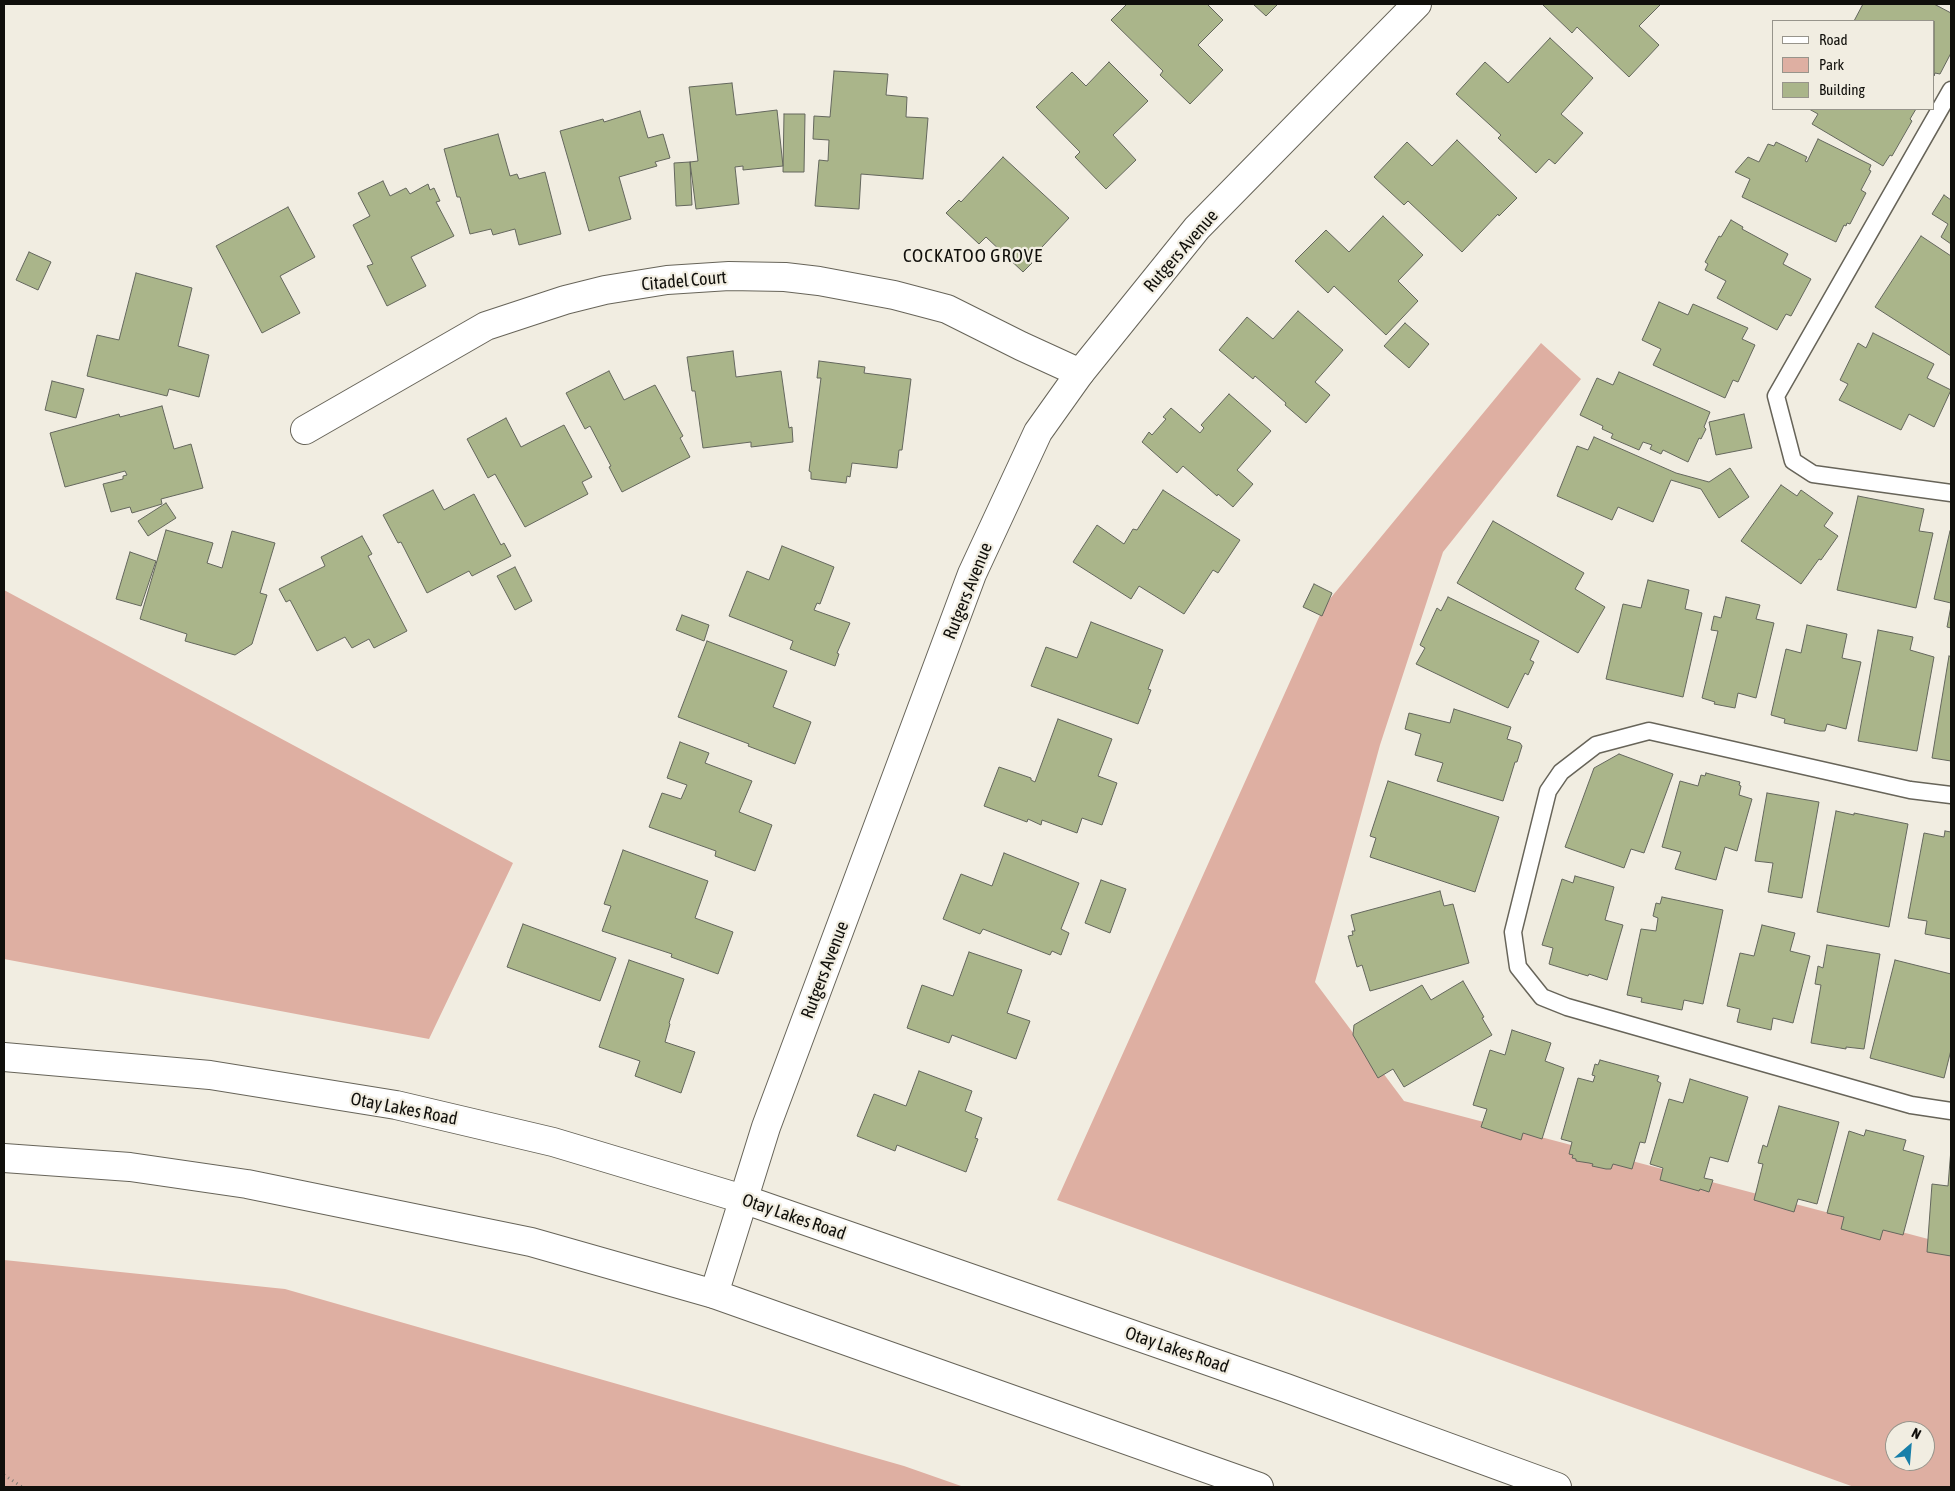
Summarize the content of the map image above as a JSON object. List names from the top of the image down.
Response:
{
  "streets": {
    "main road": ["Rutgers Avenue", "Citadel Court", "Otay Lakes Road"]
  },
  "crossings": [
    ["Rutgers Avenue", "Citadel Court"],
    ["Rutgers Avenue", "Otay Lakes Road"]
  ],
  "districts": ["COCKATOO GROVE"],
  "legend": ["Road", "Park", "Building"],
  "north": "top right"
}
